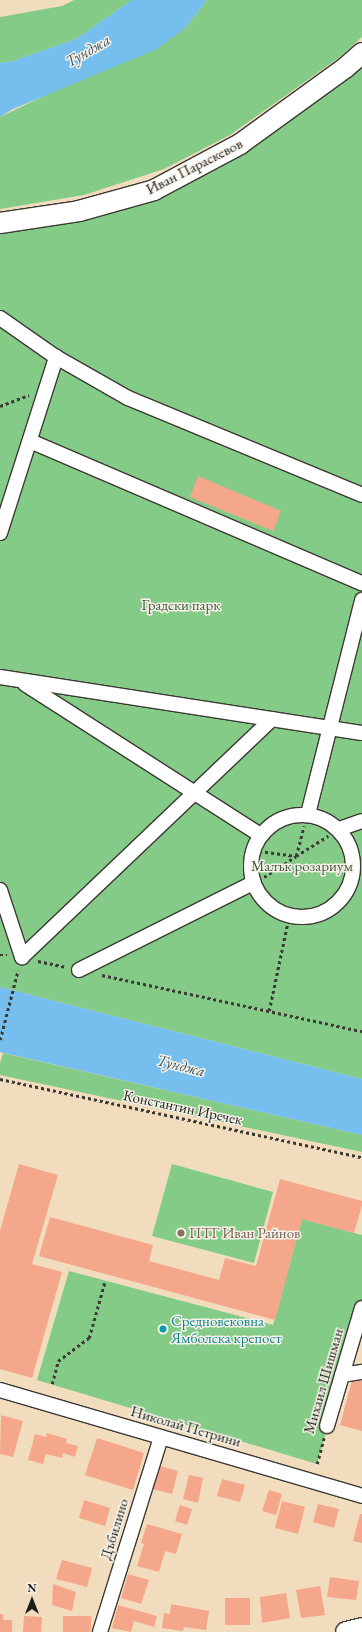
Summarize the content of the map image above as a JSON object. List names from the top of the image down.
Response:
{
  "streets": {
    "street": [
      "Иван Параскевов",
      "Михаил Шишман",
      "Николай Петрини",
      "Дъбилино"
    ],
    "path": ["Константин Иречек"]
  },
  "crossings": [
    ["Николай Петрини", "Дъбилино"]
  ],
  "water": ["Тунджа"],
  "parks": ["Градски парк", "Малък розариум"],
  "places": ["ПТГ Иван Райнов", "Средновековна Ямболска крепост"],
  "north": "top"
}
